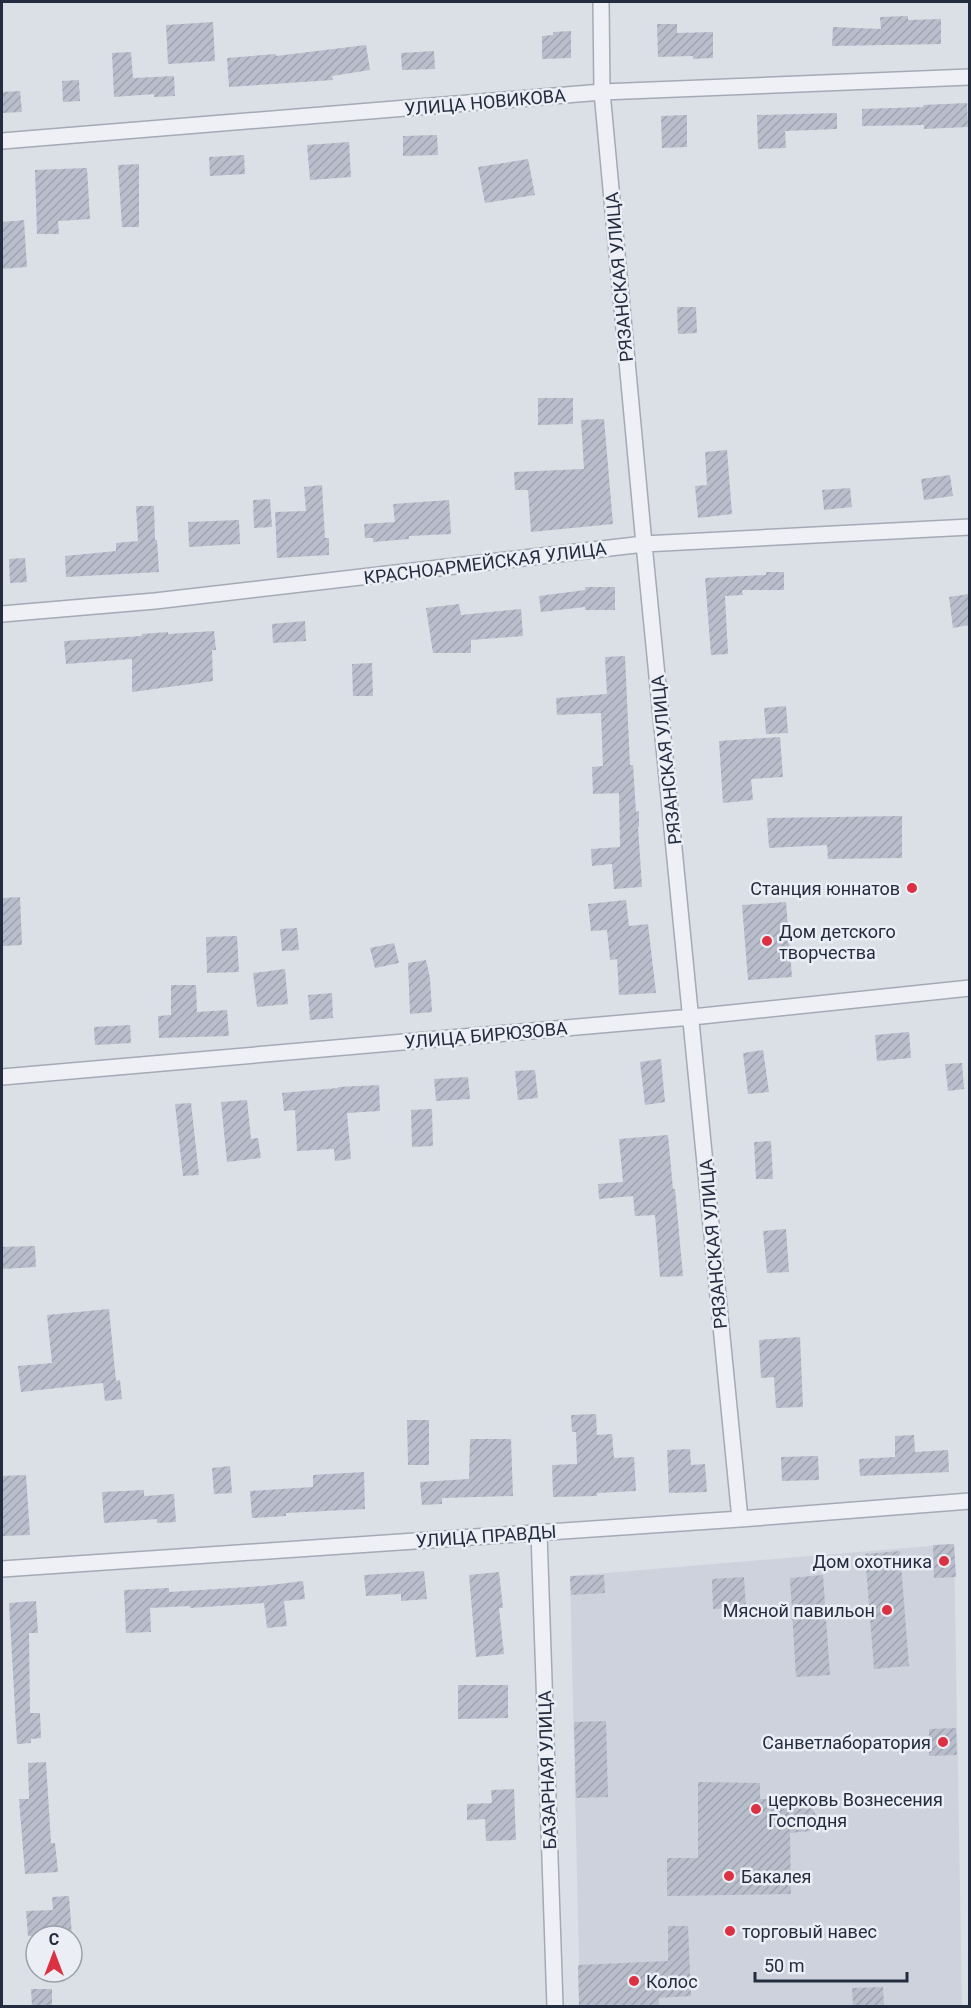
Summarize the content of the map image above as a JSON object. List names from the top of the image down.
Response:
{
  "streets": {
    "street": [
      "УЛИЦА НОВИКОВА",
      "РЯЗАНСКАЯ УЛИЦА",
      "КРАСНОАРМЕЙСКАЯ УЛИЦА",
      "УЛИЦА БИРЮЗОВА",
      "УЛИЦА ПРАВДЫ",
      "БАЗАРНАЯ УЛИЦА"
    ]
  },
  "crossings": [
    ["УЛИЦА НОВИКОВА", "РЯЗАНСКАЯ УЛИЦА"],
    ["РЯЗАНСКАЯ УЛИЦА", "КРАСНОАРМЕЙСКАЯ УЛИЦА"],
    ["РЯЗАНСКАЯ УЛИЦА", "УЛИЦА БИРЮЗОВА"],
    ["РЯЗАНСКАЯ УЛИЦА", "УЛИЦА ПРАВДЫ"],
    ["УЛИЦА ПРАВДЫ", "БАЗАРНАЯ УЛИЦА"]
  ],
  "places": [
    "Станция юннатов",
    "Дом детского творчества",
    "Дом охотника",
    "Мясной павильон",
    "Санветлаборатория",
    "церковь Вознесения Господня",
    "Бакалея",
    "торговый навес",
    "Колос"
  ],
  "scale_bar": "50 m",
  "north": "top"
}
